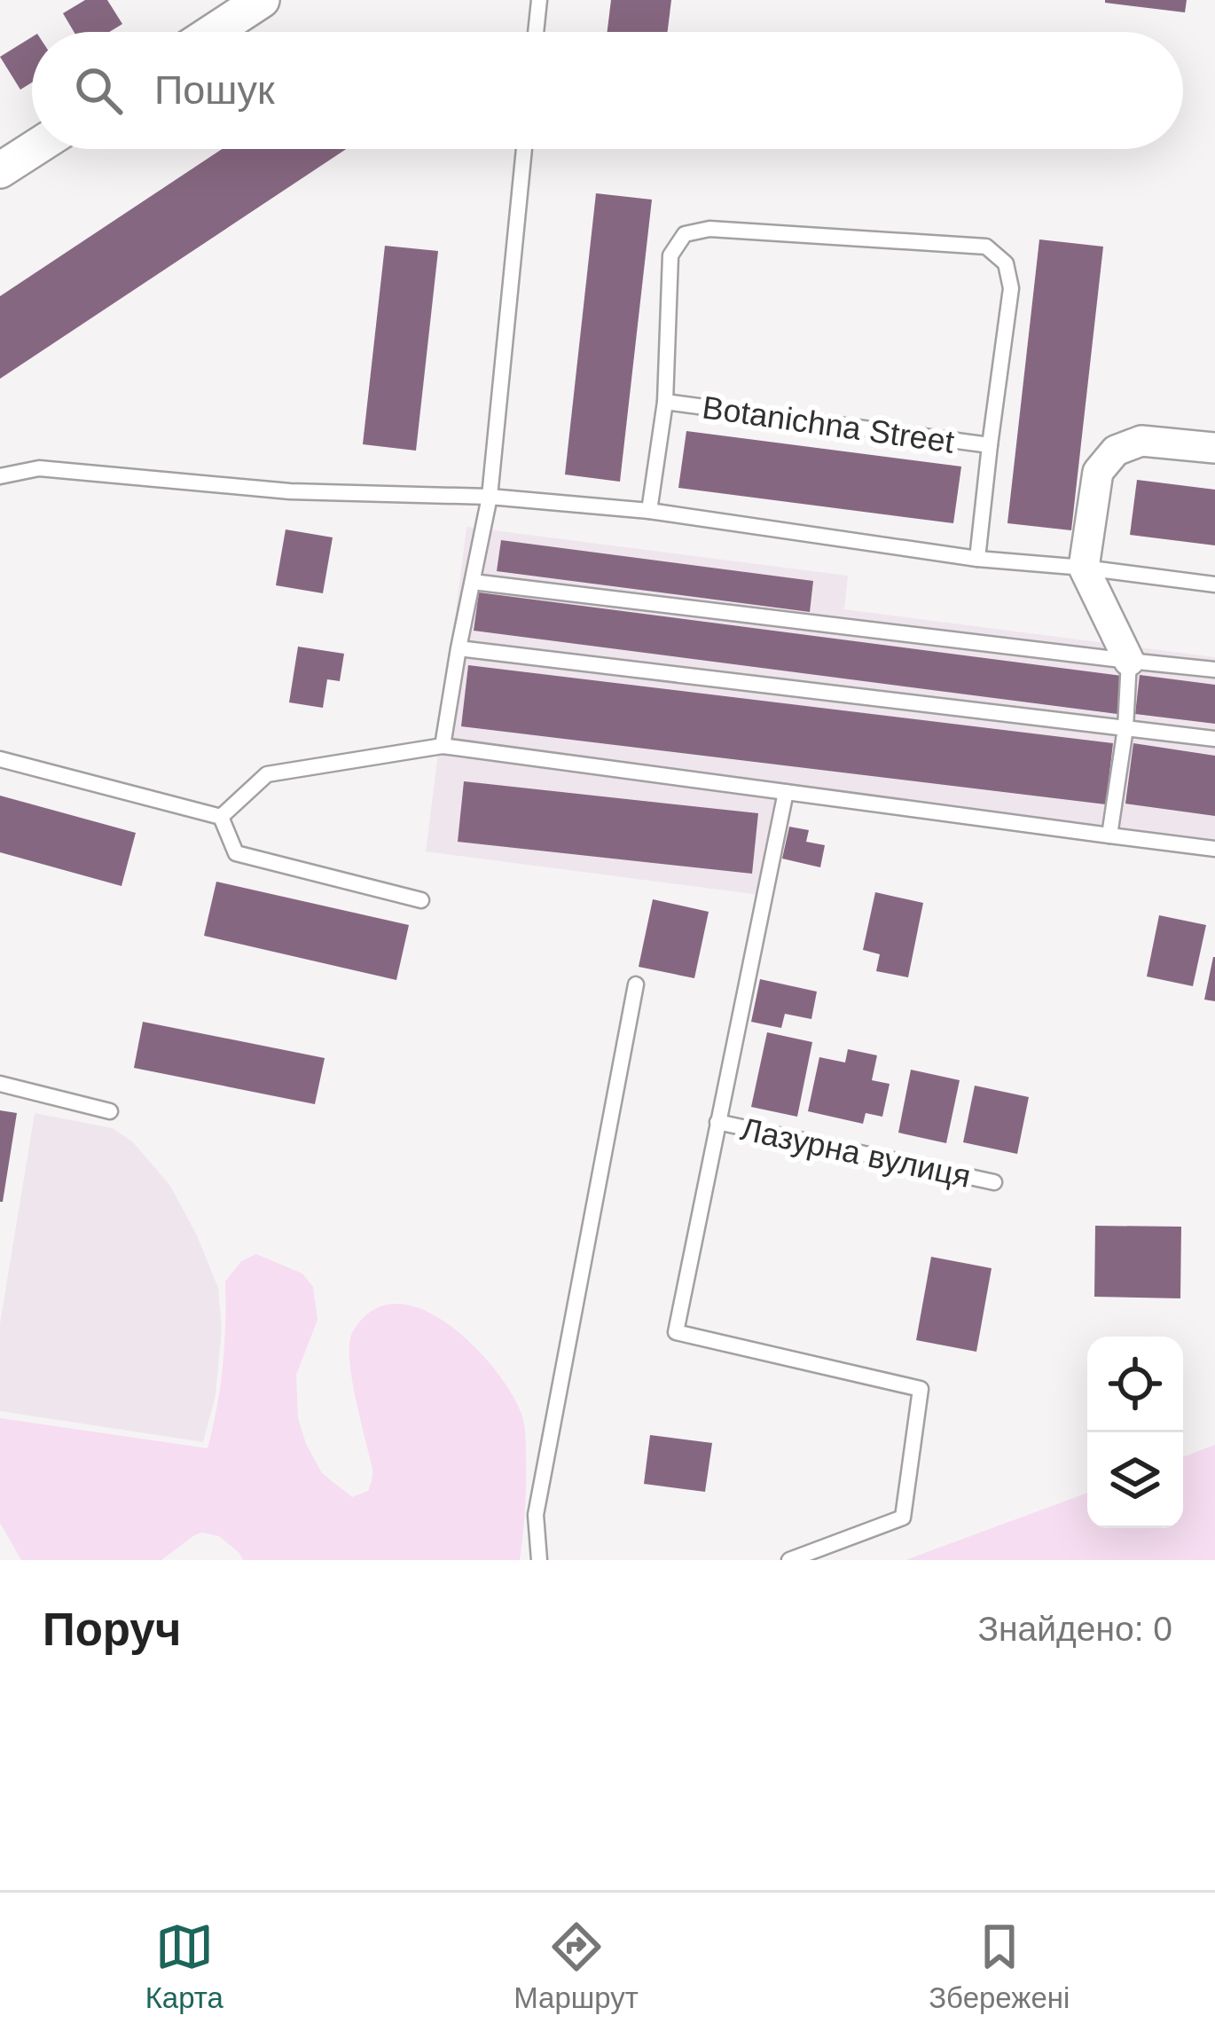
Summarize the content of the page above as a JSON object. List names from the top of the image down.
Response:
{
  "streets": {
    "lane": ["Botanichna Street", "Лазурна вулиця"]
  },
  "page": {
    "search": "Пошук",
    "heading": ["Поруч", "Знайдено: 0"],
    "nav": ["Карта", "Маршрут", "Збережені"]
  }
}
